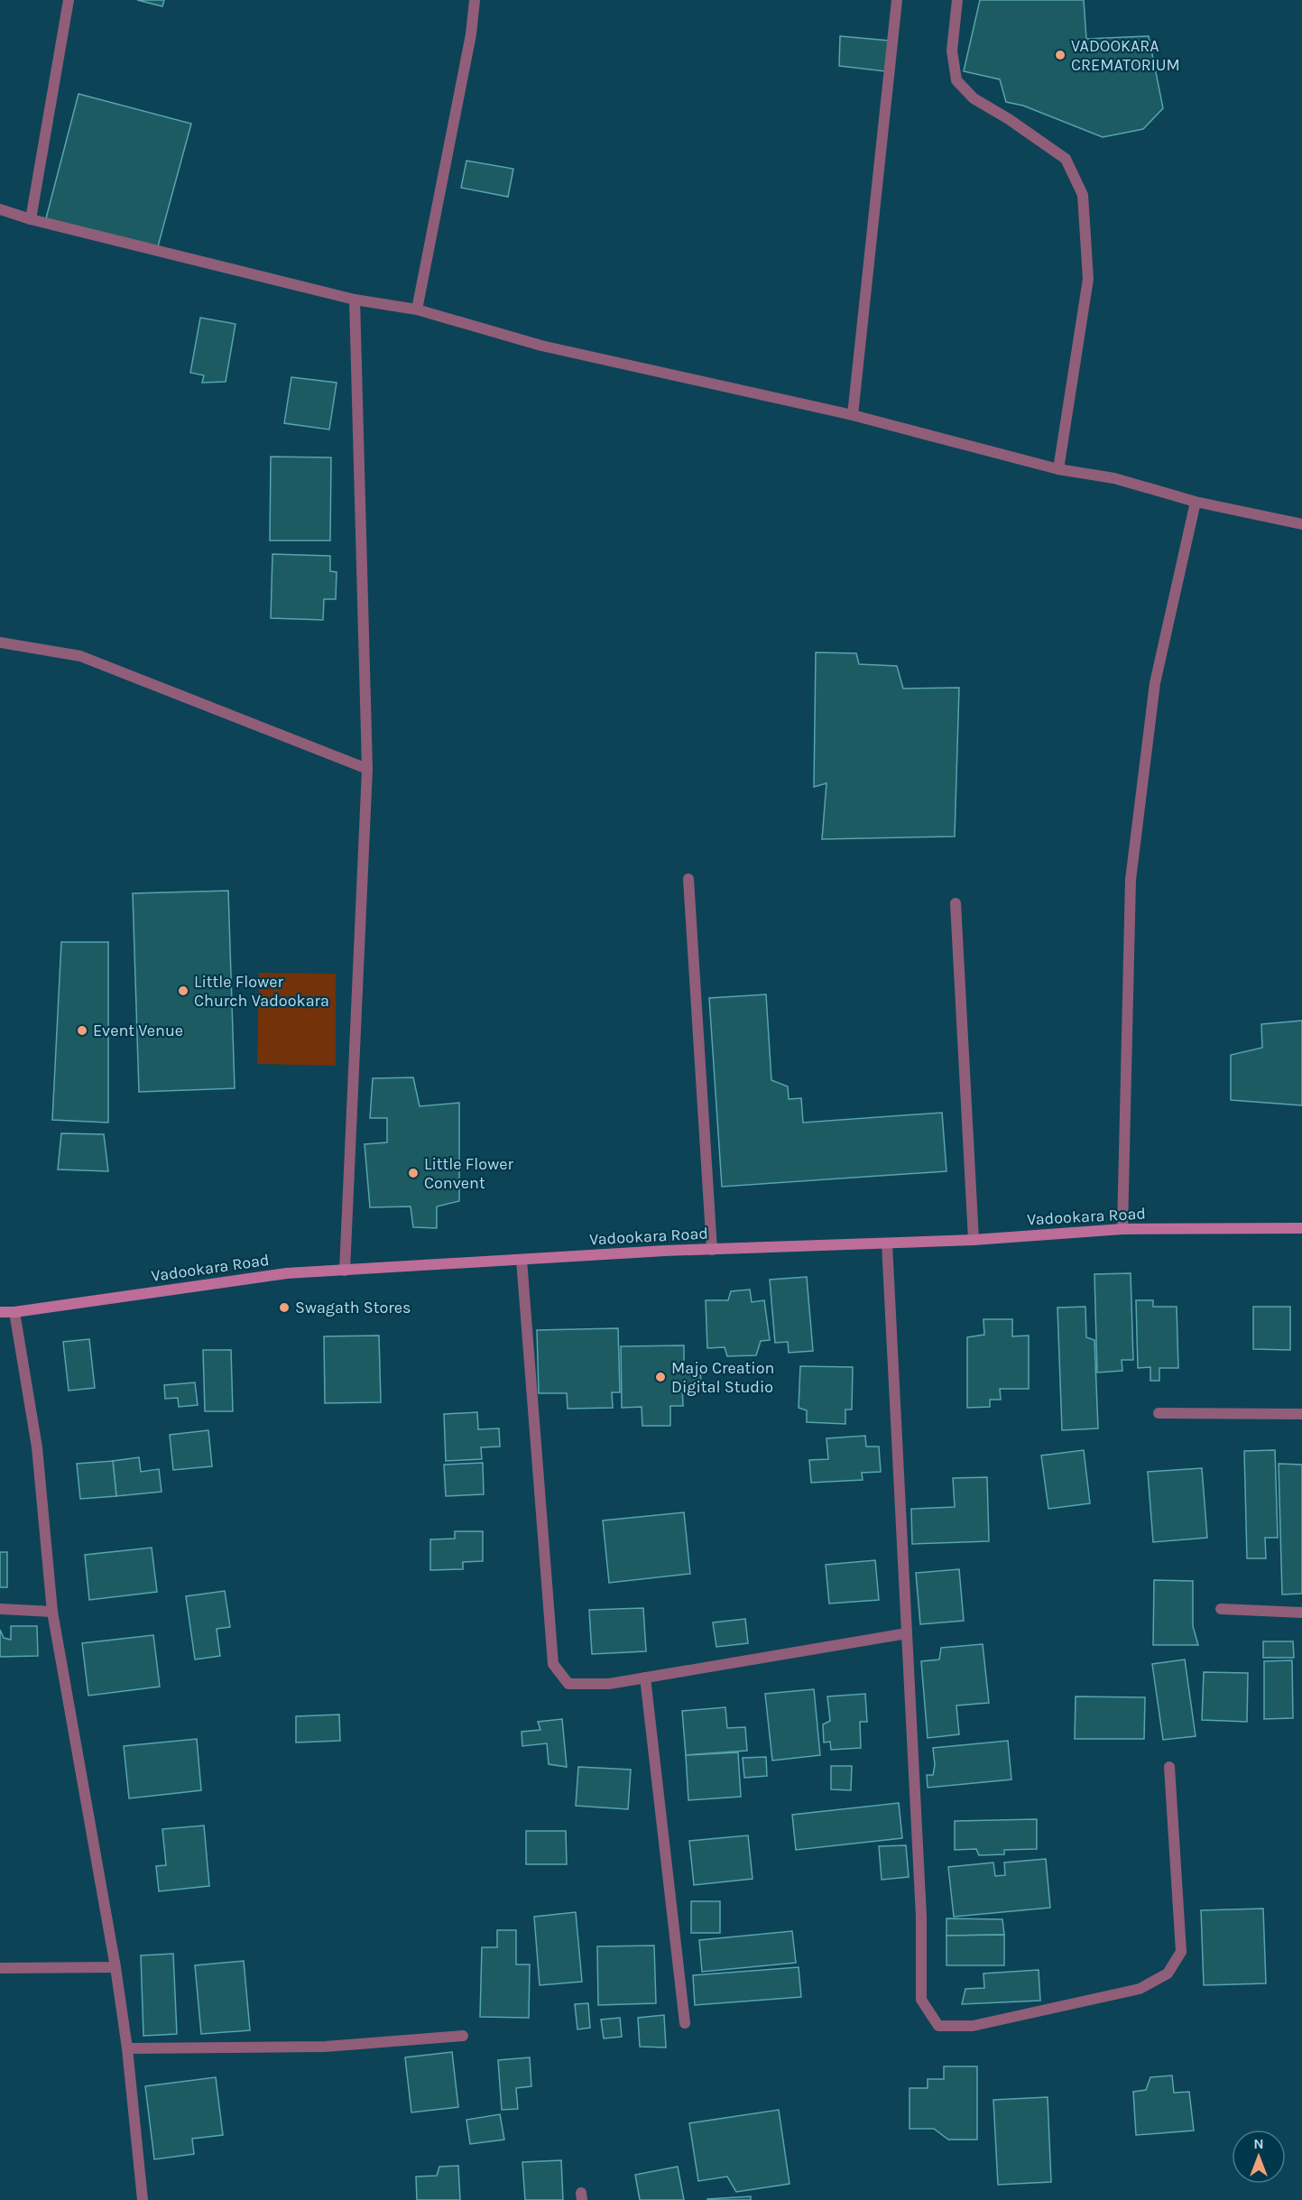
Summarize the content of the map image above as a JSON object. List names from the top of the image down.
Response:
{
  "streets": {
    "street": ["Vadookara Road"]
  },
  "places": [
    "VADOOKARA CREMATORIUM",
    "Little Flower Church Vadookara",
    "Event Venue",
    "Little Flower Convent",
    "Swagath Stores",
    "Majo Creation Digital Studio"
  ],
  "north": "top"
}
